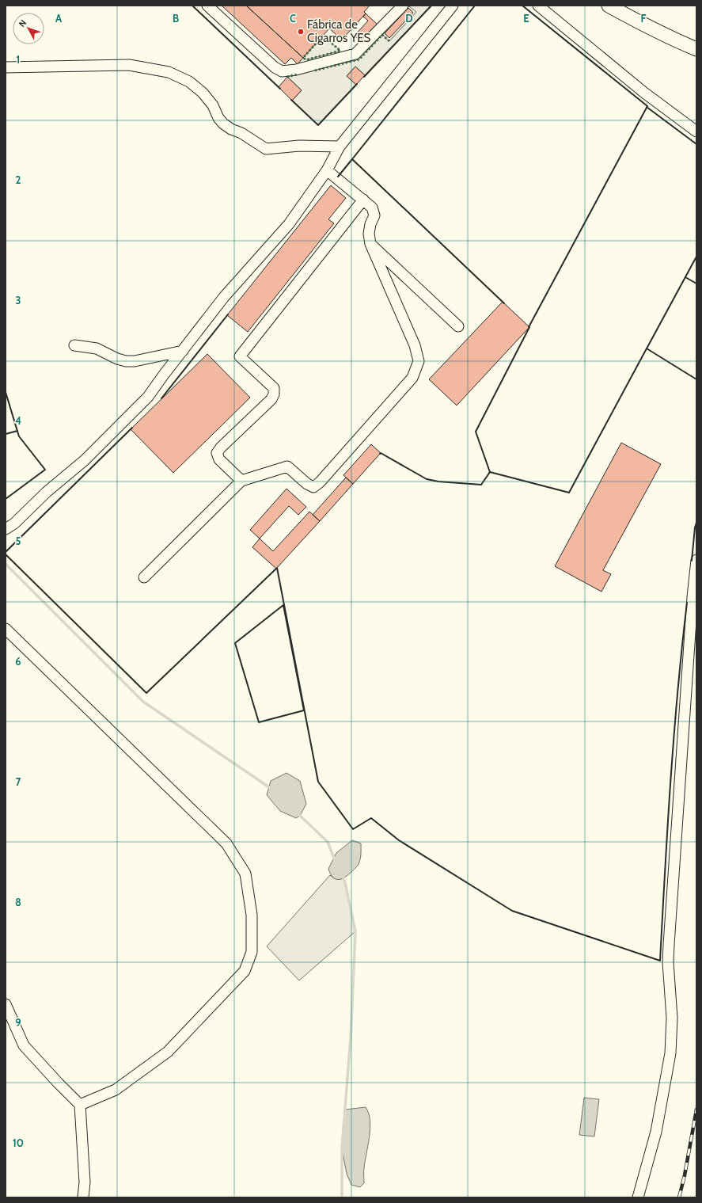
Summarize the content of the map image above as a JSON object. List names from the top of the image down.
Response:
{
  "places": ["Fábrica de Cigarros YES"],
  "north": "top left",
  "grid": {
    "columns": [
      "A",
      "B",
      "C",
      "D",
      "E",
      "F"
    ],
    "rows": [
      "1",
      "2",
      "3",
      "4",
      "5",
      "6",
      "7",
      "8",
      "9",
      "10"
    ]
  }
}
